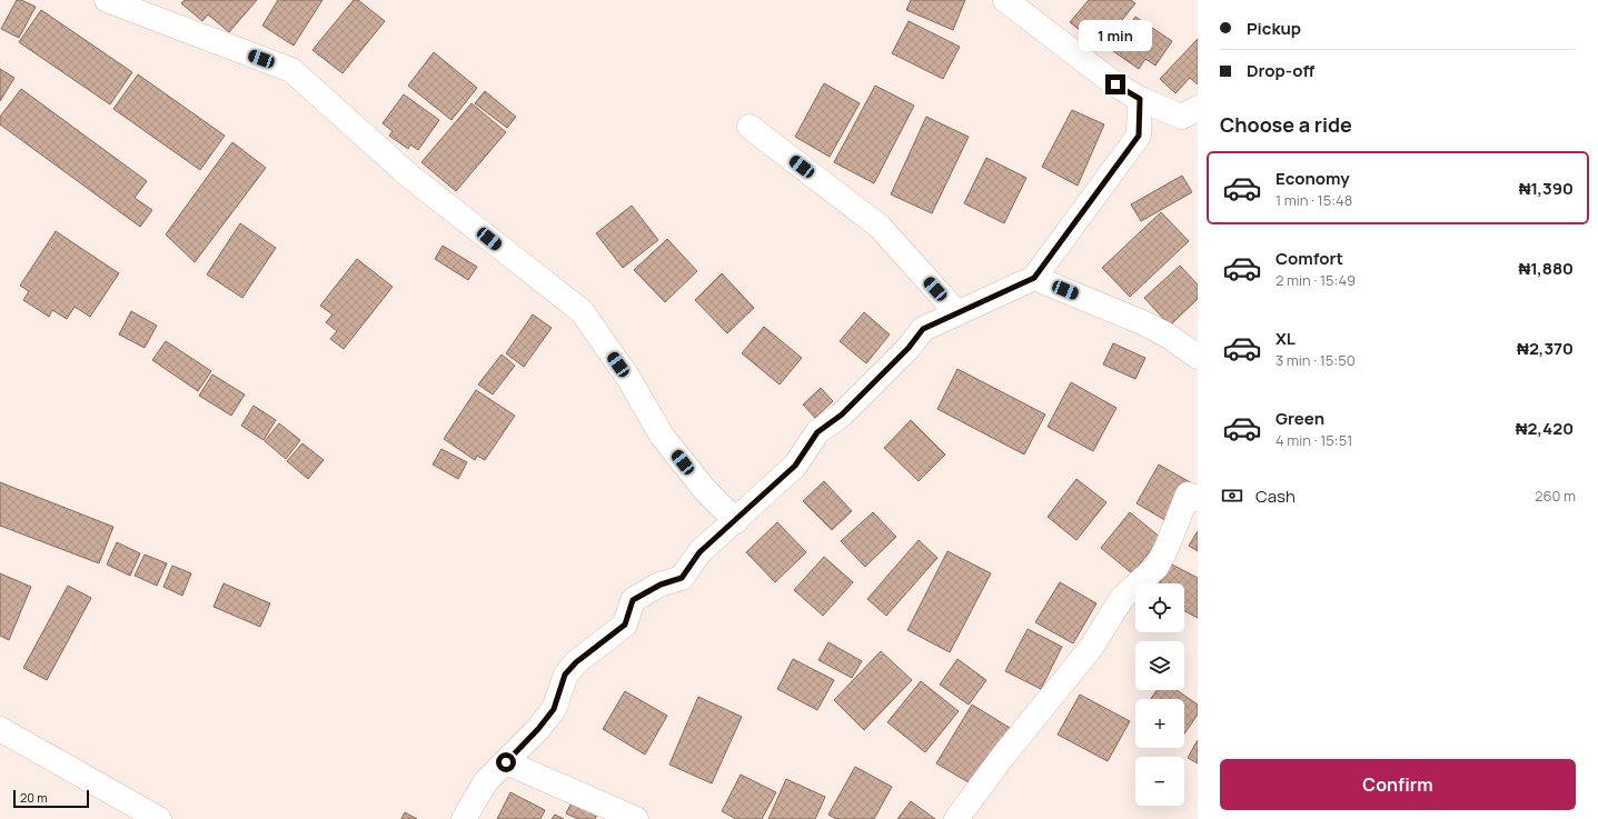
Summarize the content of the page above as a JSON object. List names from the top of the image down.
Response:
{
  "scale_bar": "20 m",
  "page": {
    "banner": ["Pickup", "Drop-off"],
    "bubble": "1 min",
    "heading": "Choose a ride",
    "list": [
      {
        "name": "Economy",
        "note": "1 min · 15:48",
        "value": "₦1,390"
      },
      {
        "name": "Comfort",
        "note": "2 min · 15:49",
        "value": "₦1,880"
      },
      {
        "name": "XL",
        "note": "3 min · 15:50",
        "value": "₦2,370"
      },
      {
        "name": "Green",
        "note": "4 min · 15:51",
        "value": "₦2,420"
      }
    ],
    "pay": ["Cash", "260 m"],
    "map_buttons": ["+", "−"],
    "buttons": "Confirm",
    "scale": "20 m"
  }
}
